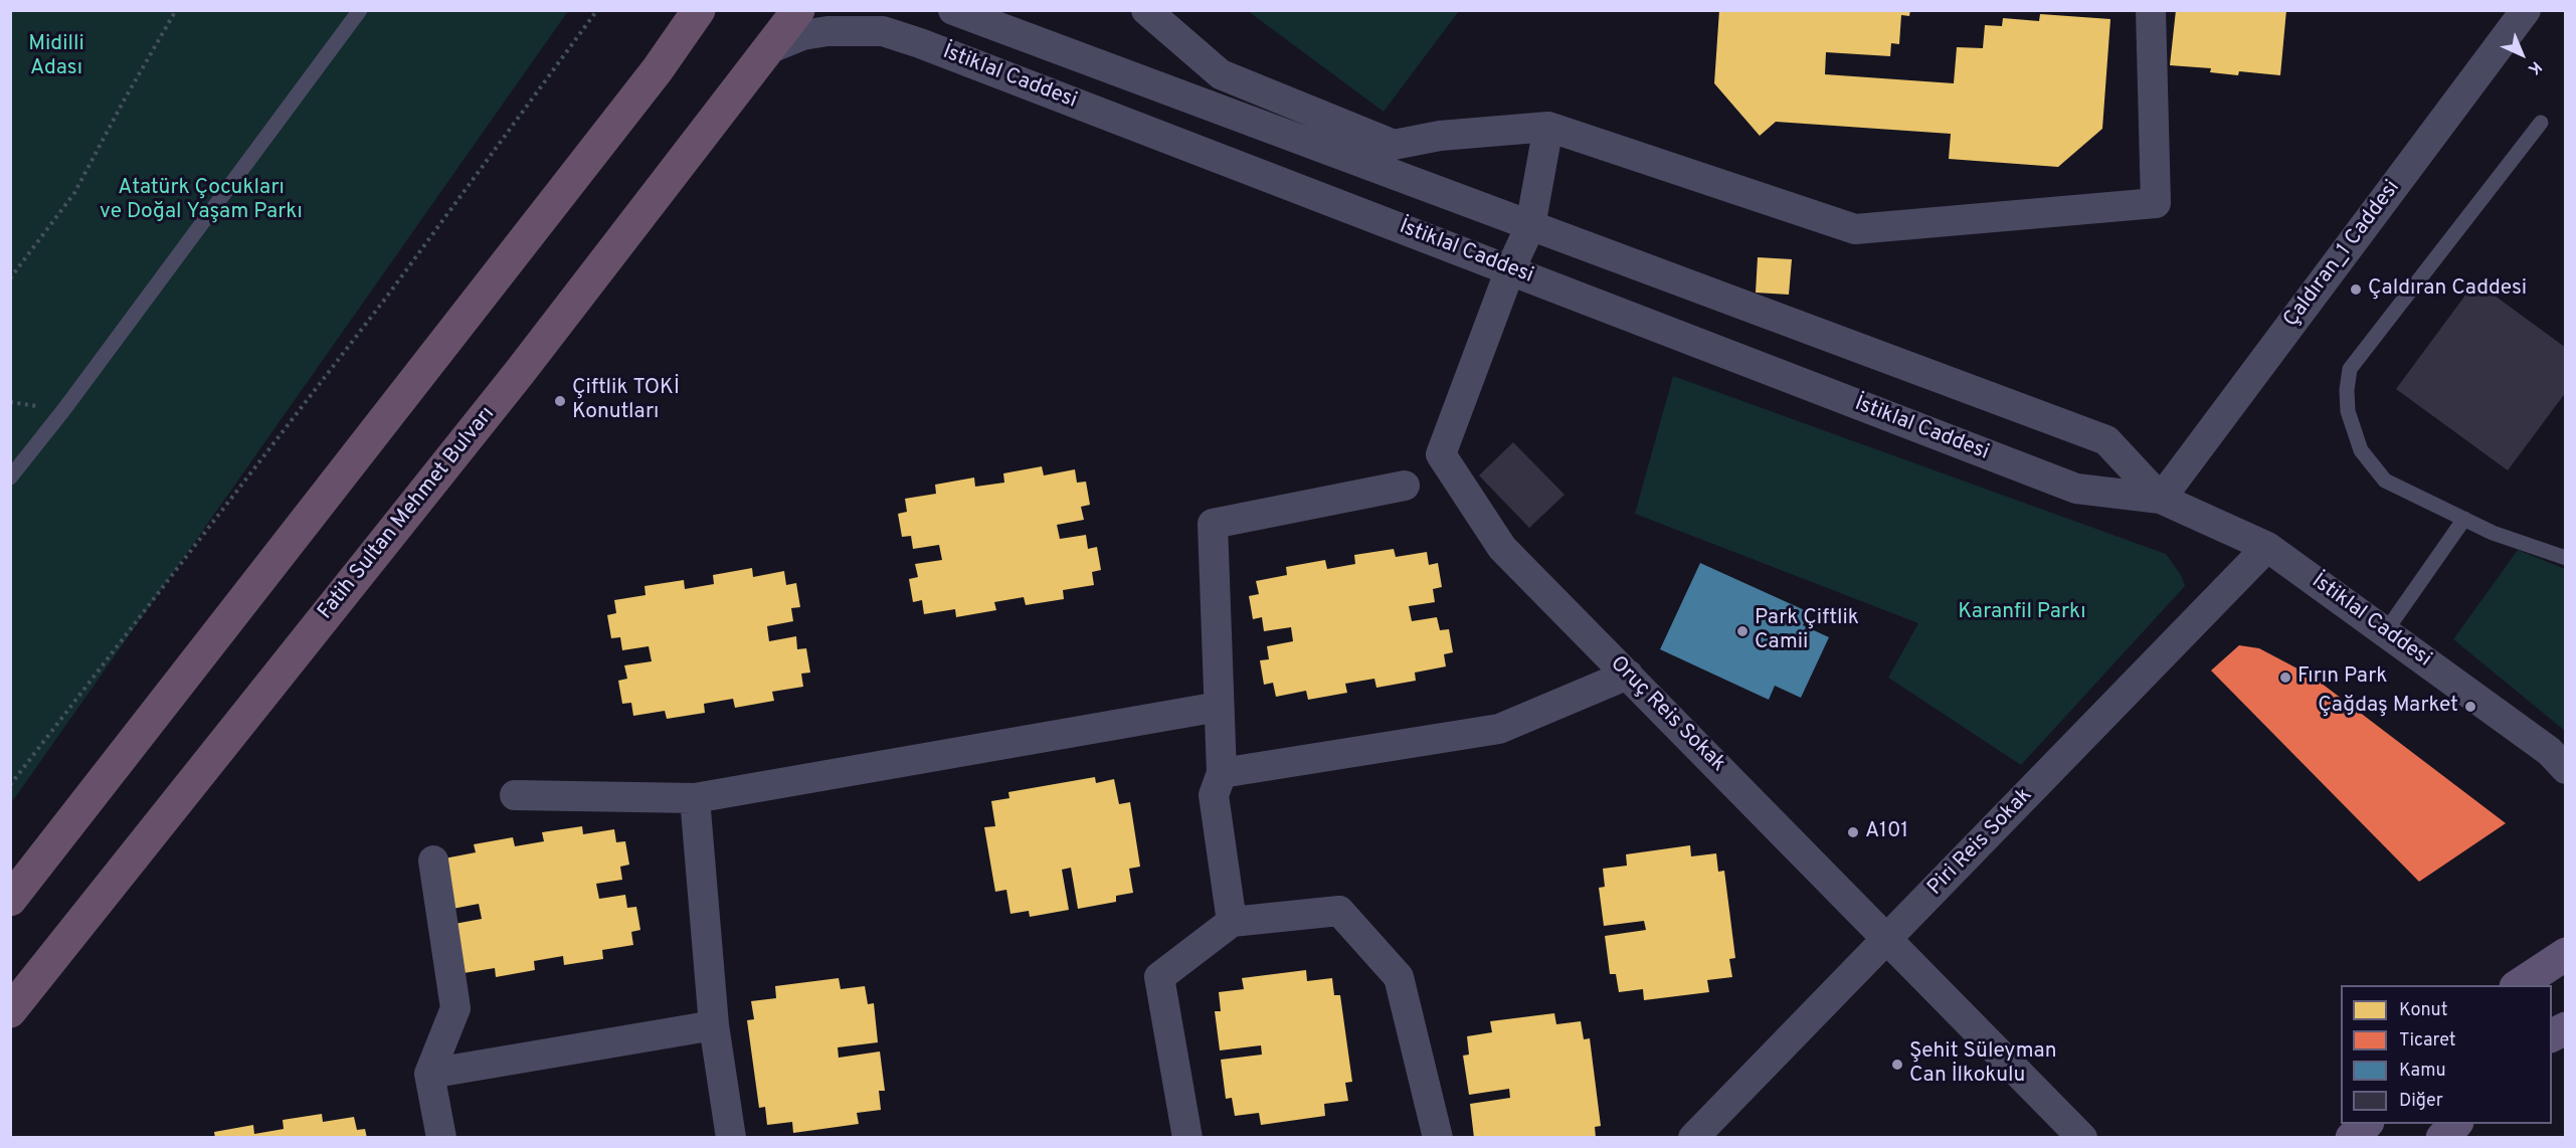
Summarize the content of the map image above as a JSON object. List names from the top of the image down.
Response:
{
  "streets": {
    "highway": ["Fatih Sultan Mehmet Bulvarı"],
    "street": [
      "İstiklal Caddesi",
      "Çaldıran_1 Caddesi",
      "Oruç Reis Sokak",
      "Piri Reis Sokak"
    ]
  },
  "crossings": [
    ["İstiklal Caddesi", "Çaldıran_1 Caddesi"],
    ["İstiklal Caddesi", "Fatih Sultan Mehmet Bulvarı"],
    ["İstiklal Caddesi", "Oruç Reis Sokak"],
    ["İstiklal Caddesi", "Piri Reis Sokak"],
    ["Oruç Reis Sokak", "Piri Reis Sokak"]
  ],
  "parks": ["Midilli Adası", "Atatürk Çocukları ve Doğal Yaşam Parkı", "Karanfil Parkı"],
  "places": [
    "Çaldıran Caddesi",
    "Çiftlik TOKİ Konutları",
    "Park Çiftlik Camii",
    "Fırın Park",
    "Çağdaş Market",
    "A101",
    "Şehit Süleyman Can İlkokulu"
  ],
  "legend": [
    "Konut",
    "Ticaret",
    "Kamu",
    "Diğer"
  ],
  "north": "bottom right"
}
